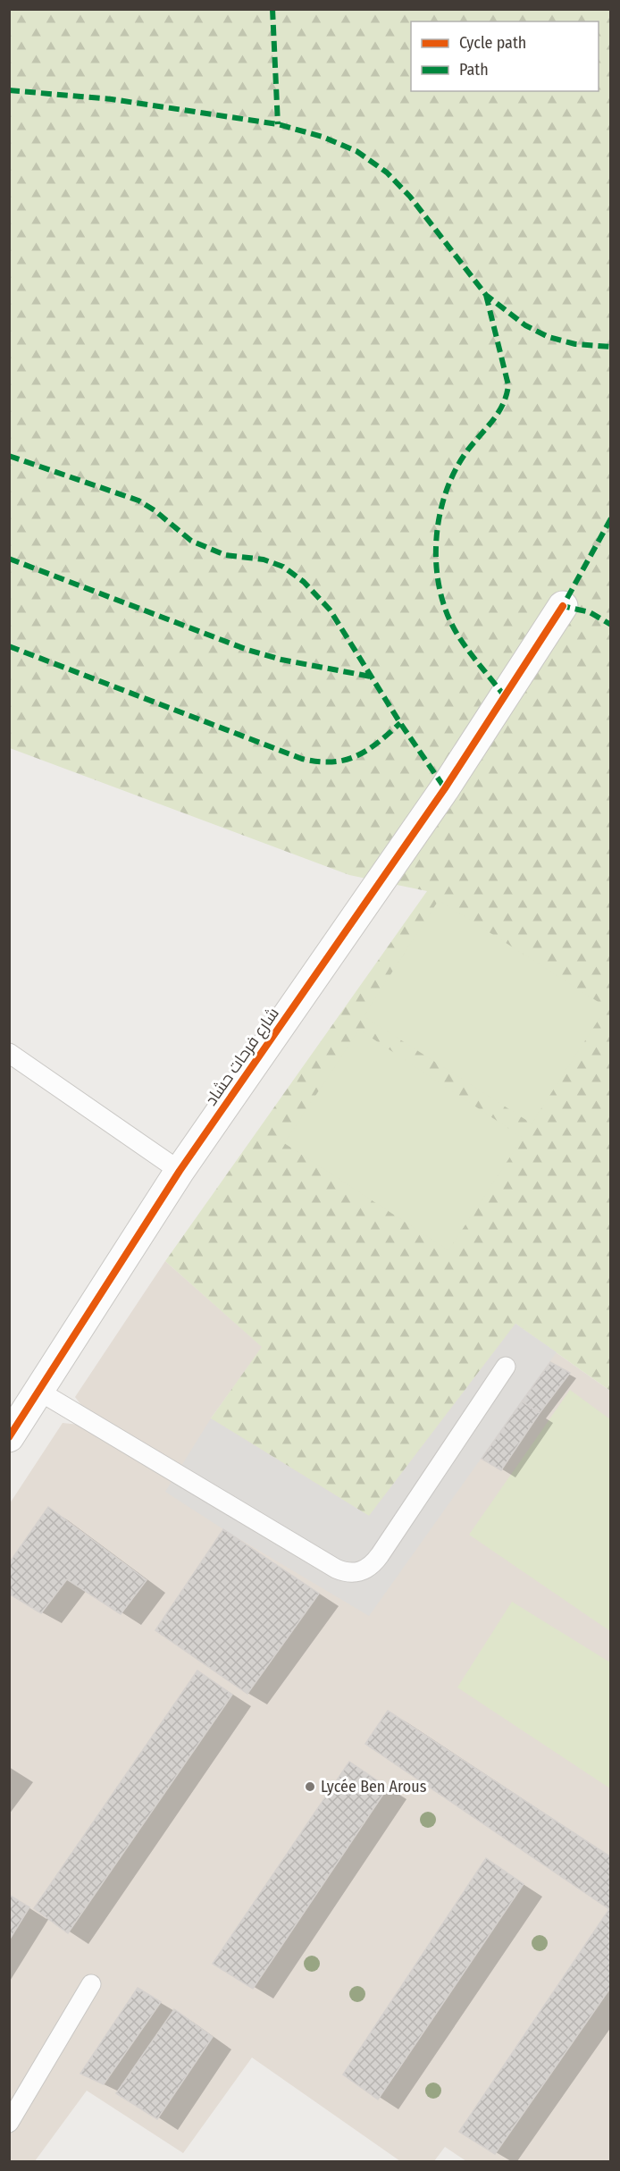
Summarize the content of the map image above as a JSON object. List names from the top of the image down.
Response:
{
  "streets": {
    "street": ["شارع فرحات حشاد"]
  },
  "places": ["Lycée Ben Arous"],
  "legend": ["Cycle path", "Path"]
}
